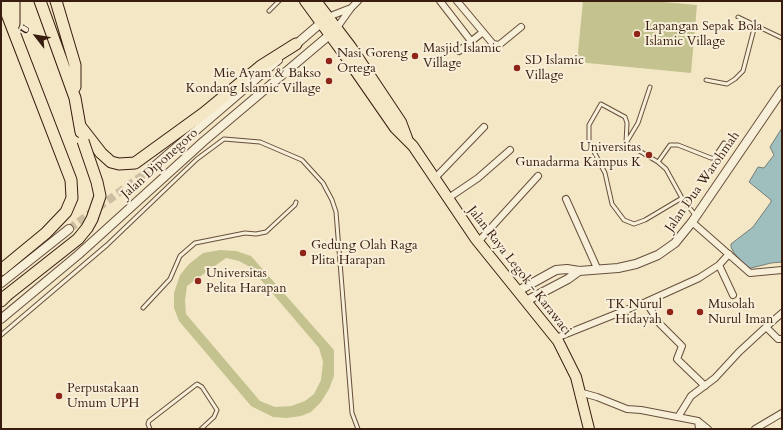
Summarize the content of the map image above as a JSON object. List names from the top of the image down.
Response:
{
  "streets": {
    "main road": ["Jalan Raya Legok - Karawaci"],
    "street": ["Jalan Diponegoro", "Jalan Dua Warohmah"]
  },
  "crossings": [
    ["Jalan Diponegoro", "Jalan Raya Legok - Karawaci"],
    ["Jalan Dua Warohmah", "Jalan Raya Legok - Karawaci"]
  ],
  "places": [
    "Lapangan Sepak Bola Islamic Village",
    "Masjid Islamic Village",
    "Nasi Goreng Ortega",
    "SD Islamic Village",
    "Mie Ayam & Bakso Kondang Islamic Village",
    "Universitas Gunadarma Kampus K",
    "Gedung Olah Raga Plita Harapan",
    "Universitas Pelita Harapan",
    "TK Nurul Hidayah",
    "Musolah Nurul Iman",
    "Perpustakaan Umum UPH"
  ],
  "north": "top left"
}
